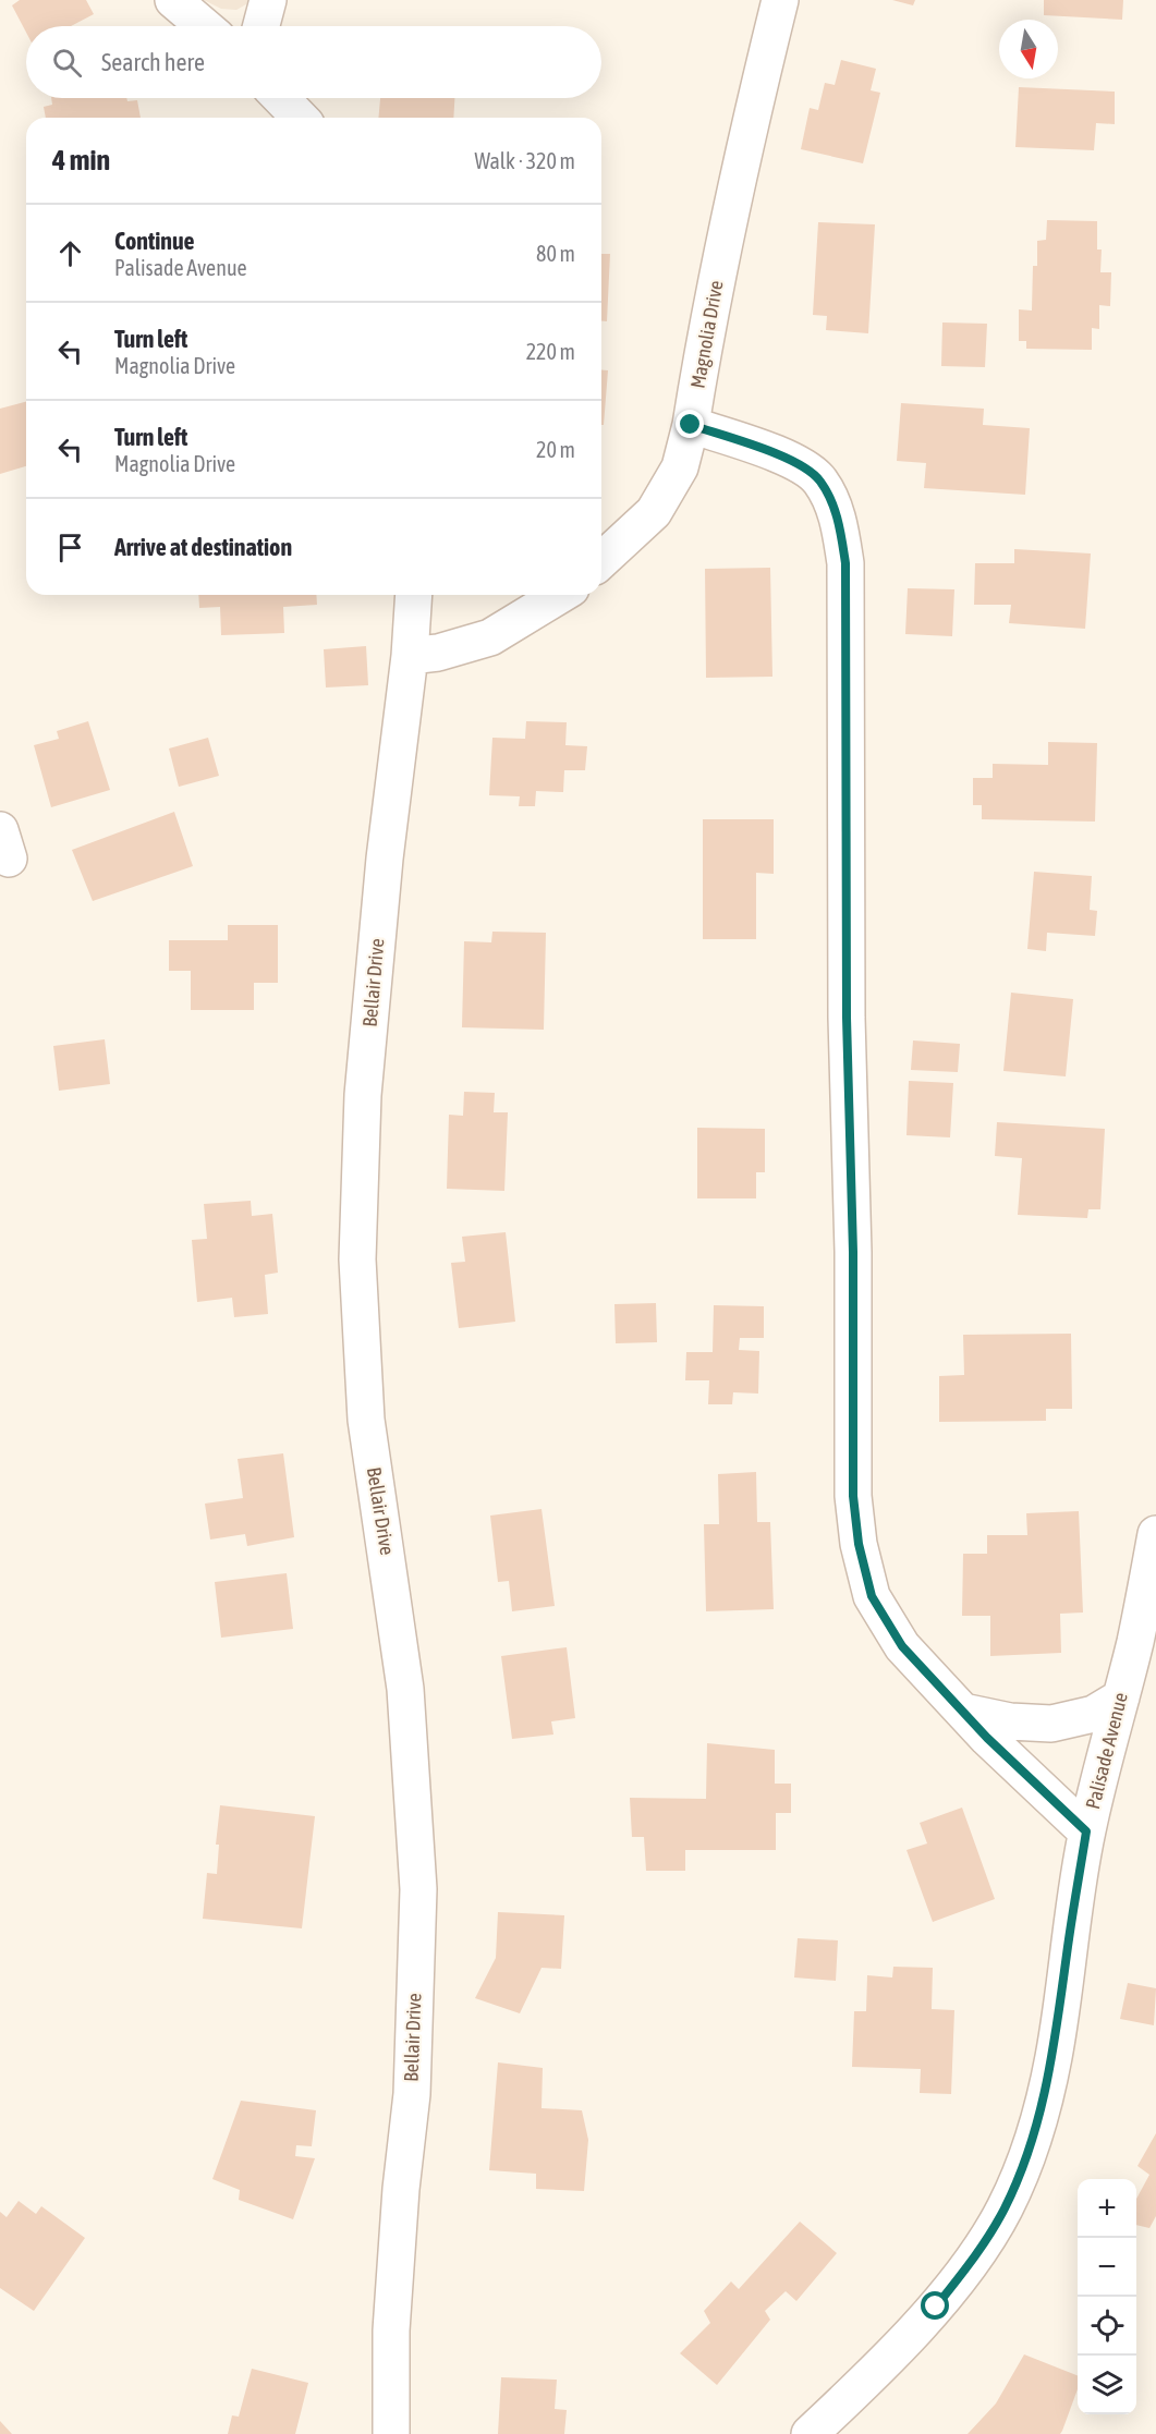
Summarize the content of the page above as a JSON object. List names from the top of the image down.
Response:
{
  "streets": {
    "street": ["Magnolia Drive", "Bellair Drive", "Palisade Avenue"]
  },
  "north": "bottom",
  "page": {
    "search": "Search here",
    "heading": ["4 min", "Walk · 320 m"],
    "list": [
      ["Continue", "Palisade Avenue", "80 m"],
      ["Turn left", "Magnolia Drive", "220 m"],
      ["Turn left", "Magnolia Drive", "20 m"],
      "Arrive at destination"
    ],
    "map_buttons": ["+", "−"]
  }
}
